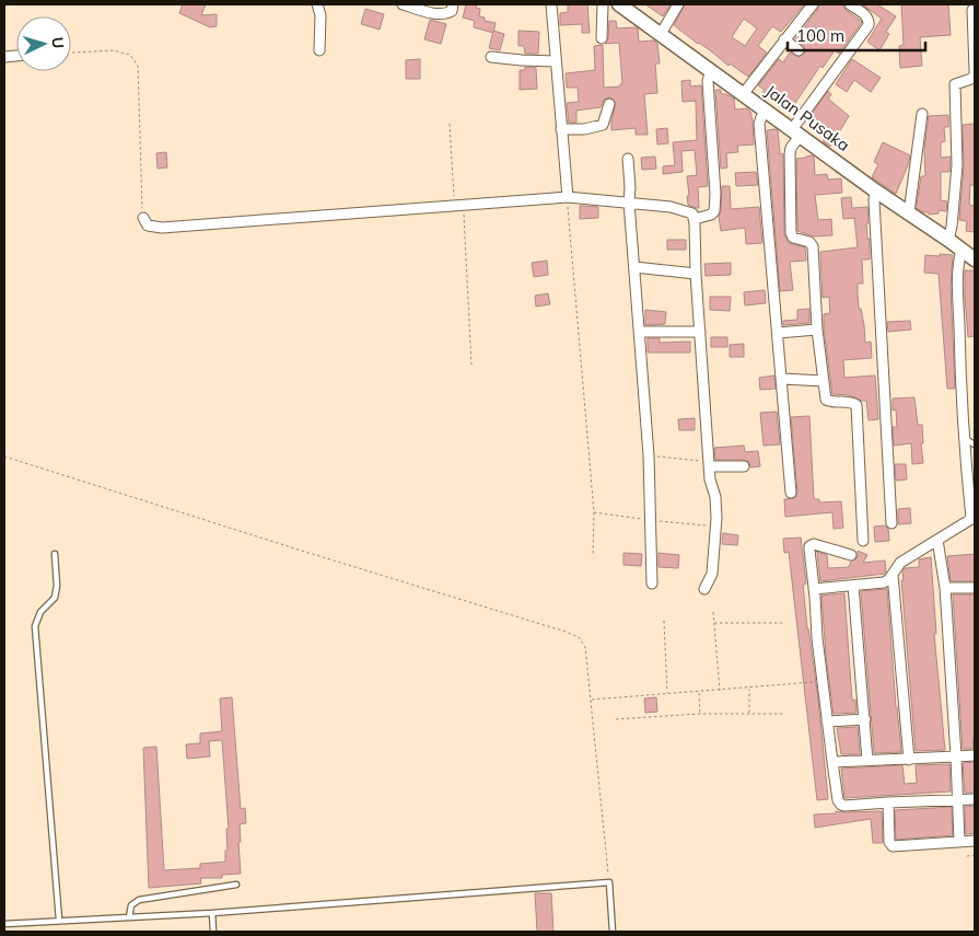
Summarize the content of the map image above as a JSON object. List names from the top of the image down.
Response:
{
  "streets": {
    "street": ["Jalan Pusaka"]
  },
  "scale_bar": "100 m",
  "north": "right"
}
